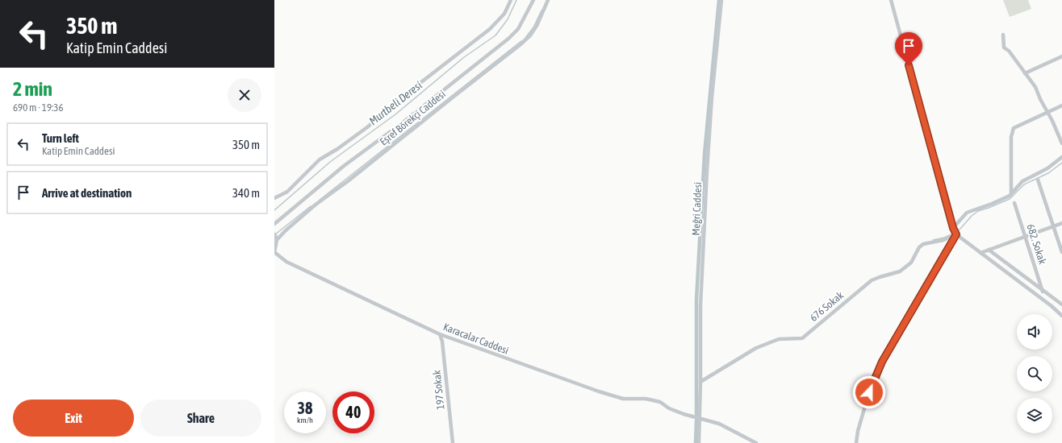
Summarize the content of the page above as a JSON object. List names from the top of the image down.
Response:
{
  "streets": {
    "street": [
      "Eşref Börekçi Caddesi",
      "Meğri Caddesi",
      "682. Sokak",
      "676 Sokak",
      "Karacalar Caddesi",
      "197 Sokak"
    ]
  },
  "crossings": [
    ["Eşref Börekçi Caddesi", "Karacalar Caddesi"],
    ["Meğri Caddesi", "676 Sokak"],
    ["Meğri Caddesi", "Karacalar Caddesi"],
    ["Karacalar Caddesi", "197 Sokak"]
  ],
  "water": ["Murtbeli Deresi"],
  "page": {
    "turn": ["350 m", "Katip Emin Caddesi"],
    "heading": ["2 min", "690 m · 19:36"],
    "list": [
      {
        "name": "Turn left",
        "note": "Katip Emin Caddesi",
        "value": "350 m"
      },
      {
        "name": "Arrive at destination",
        "value": "340 m"
      }
    ],
    "speed": "38 km/h",
    "limit": "40",
    "buttons": ["Exit", "Share"]
  }
}
